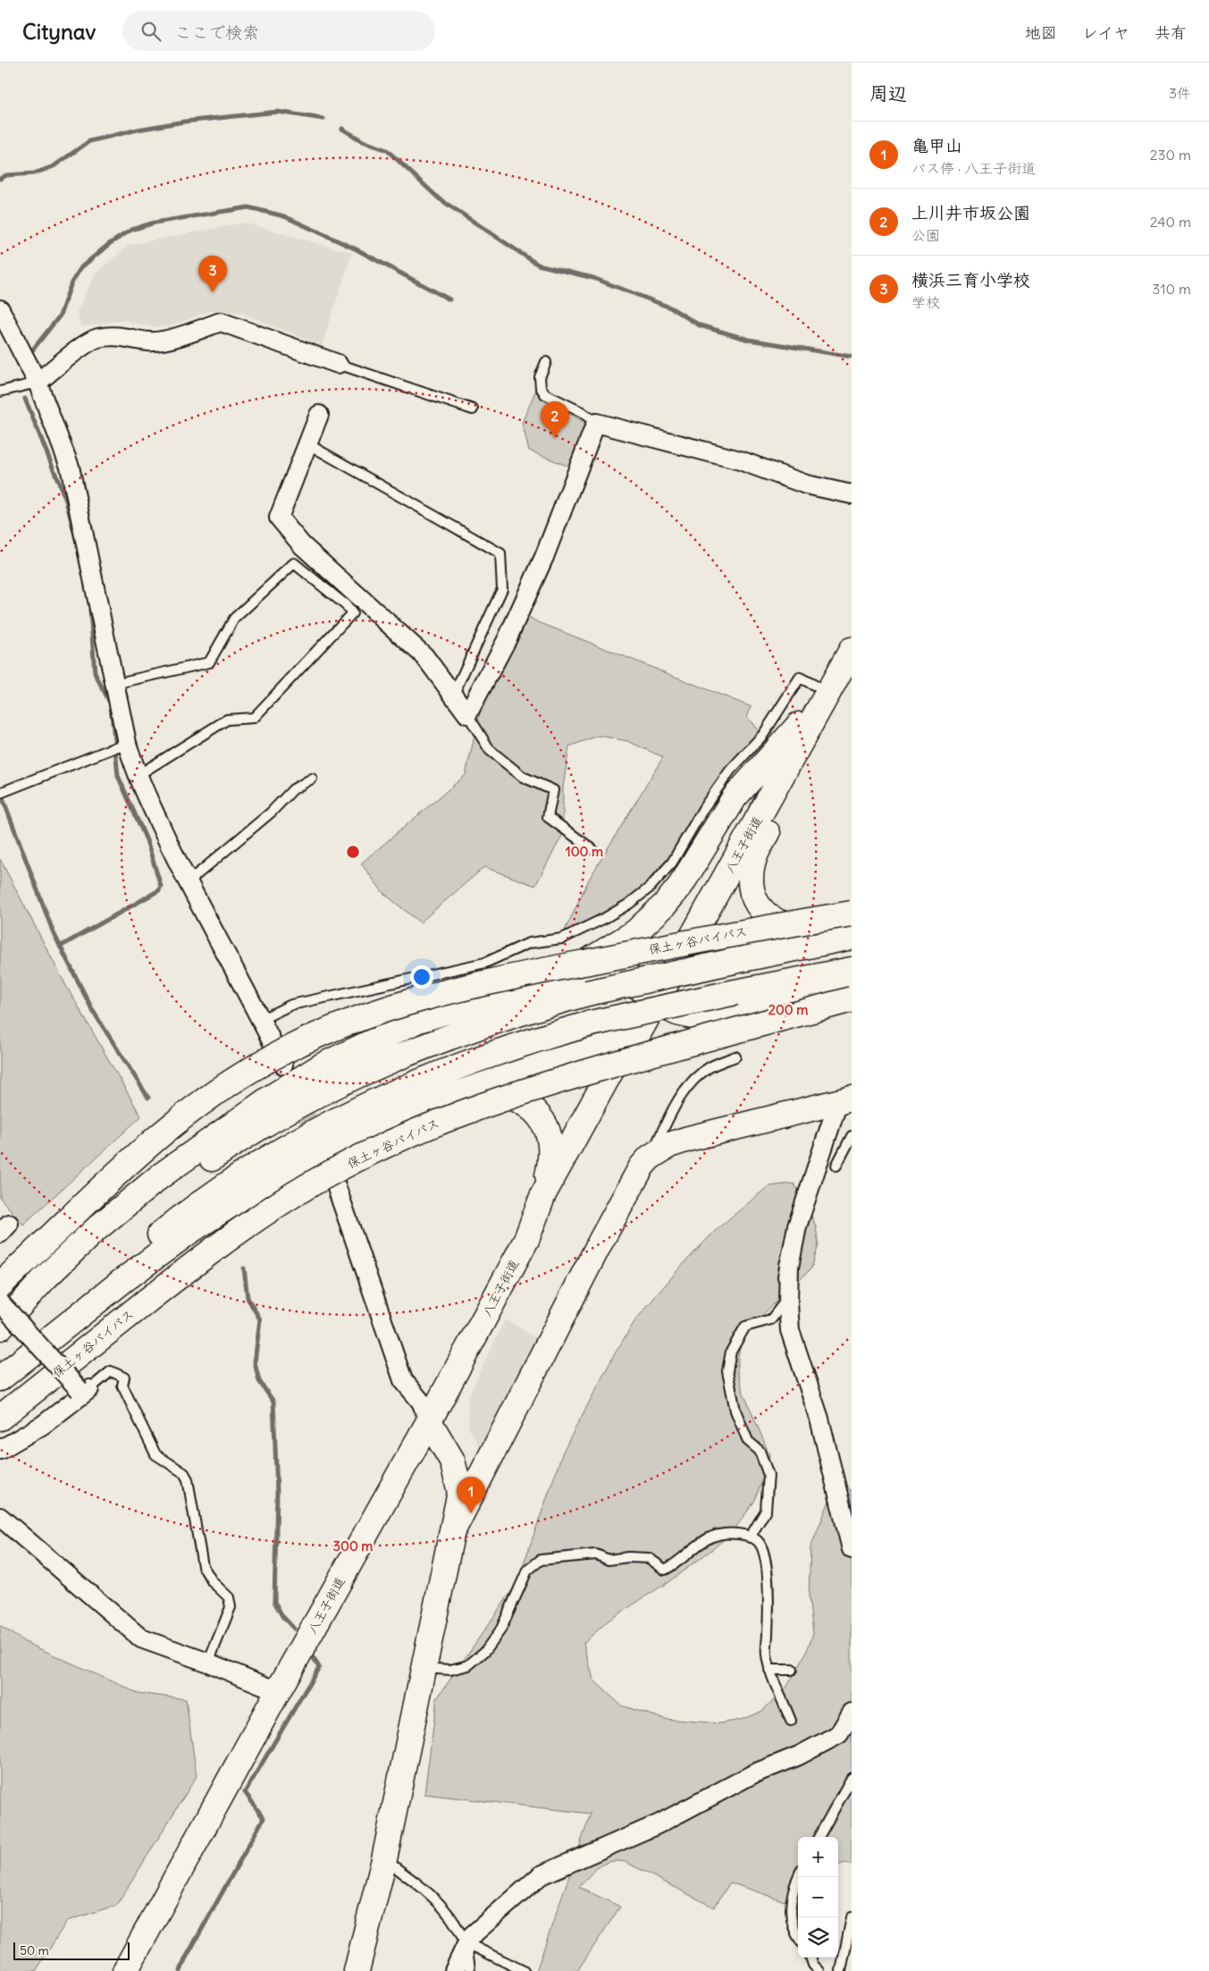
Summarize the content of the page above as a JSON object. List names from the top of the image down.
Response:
{
  "streets": {
    "main road": ["八王子街道", "保土ヶ谷バイパス"]
  },
  "scale_bar": "50 m",
  "page": {
    "header": "Citynav",
    "search": "ここで検索",
    "nav": ["地図", "レイヤ", "共有"],
    "heading": ["周辺", "3件"],
    "list": [
      {
        "mark": "1",
        "name": "亀甲山",
        "note": "バス停 · 八王子街道",
        "value": "230 m"
      },
      {
        "mark": "2",
        "name": "上川井市坂公園",
        "note": "公園",
        "value": "240 m"
      },
      {
        "mark": "3",
        "name": "横浜三育小学校",
        "note": "学校",
        "value": "310 m"
      }
    ],
    "pins": ["3", "2", "1"],
    "map_buttons": ["+", "−"],
    "scale": "50 m"
  },
  "rings": ["100 m", "200 m", "300 m"]
}
